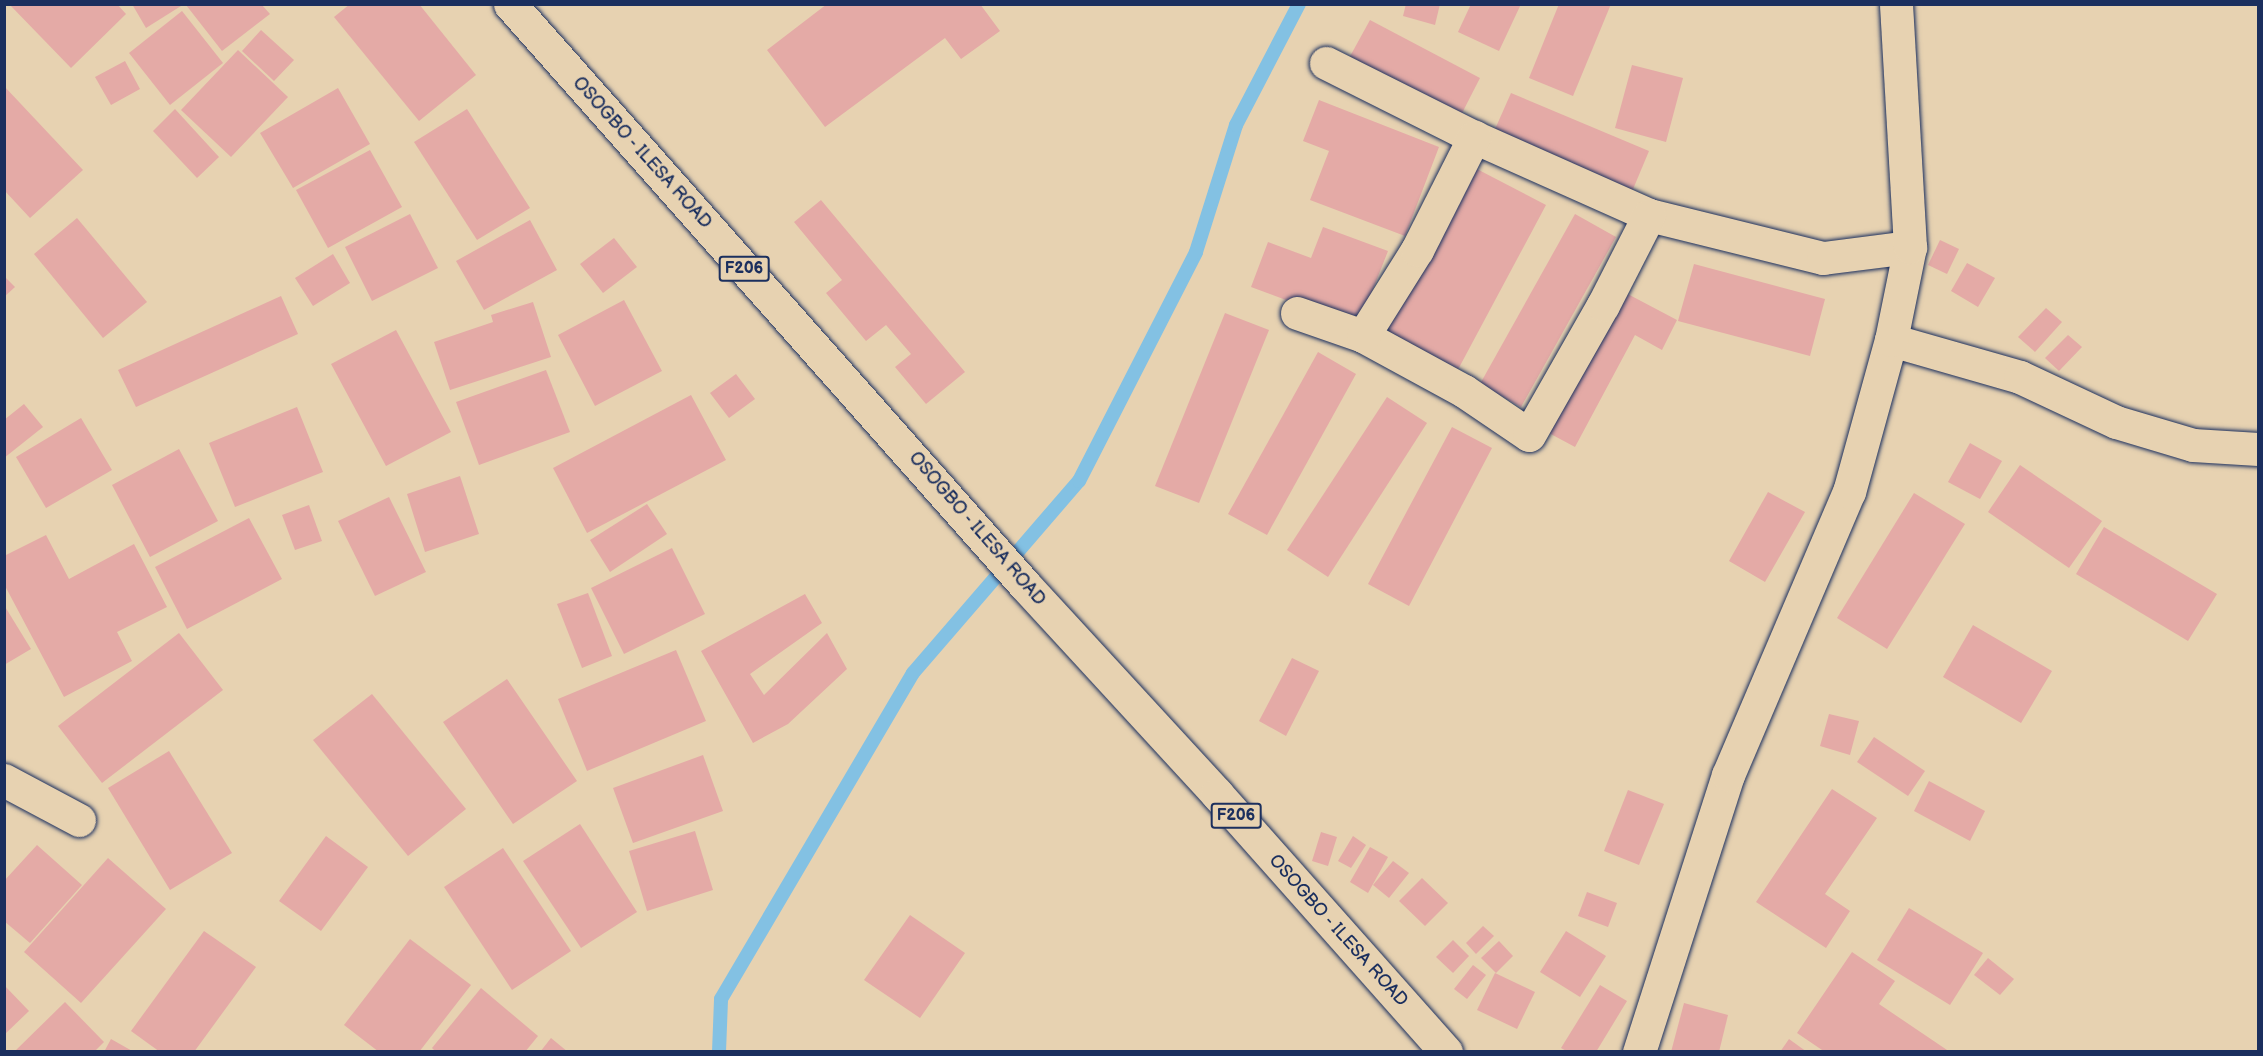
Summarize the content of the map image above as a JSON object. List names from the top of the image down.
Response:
{
  "streets": {
    "street": ["OSOGBO - ILESA ROAD", "F206"]
  }
}
